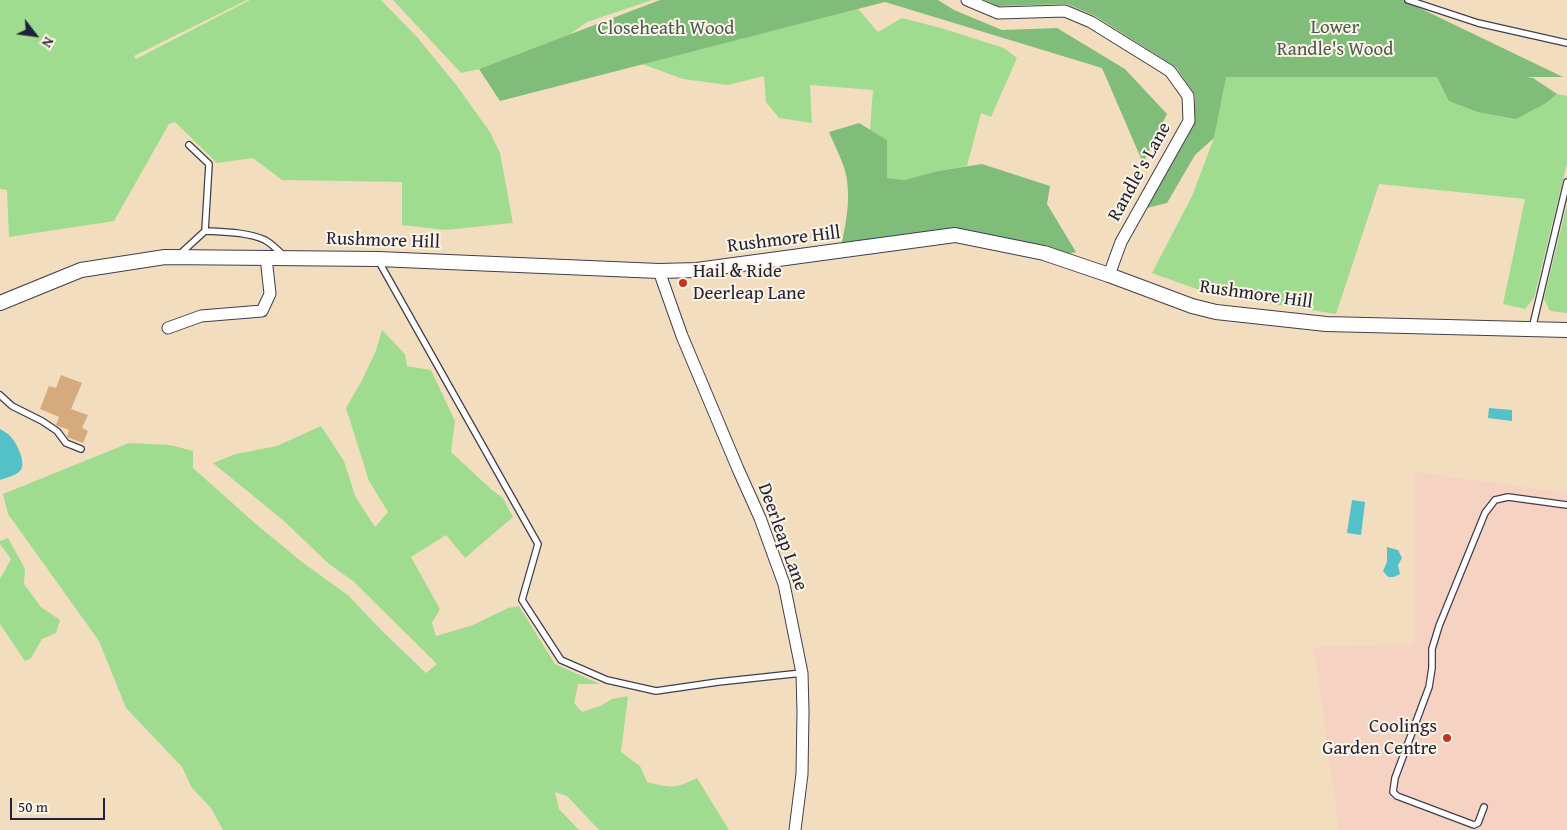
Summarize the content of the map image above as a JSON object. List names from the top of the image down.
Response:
{
  "streets": {
    "street": ["Randle's Lane", "Rushmore Hill", "Deerleap Lane"]
  },
  "crossings": [
    ["Randle's Lane", "Rushmore Hill"],
    ["Rushmore Hill", "Deerleap Lane"]
  ],
  "parks": ["Lower Randle's Wood", "Closeheath Wood"],
  "places": ["Hail & Ride Deerleap Lane", "Coolings Garden Centre"],
  "scale_bar": "50 m",
  "north": "bottom right"
}
